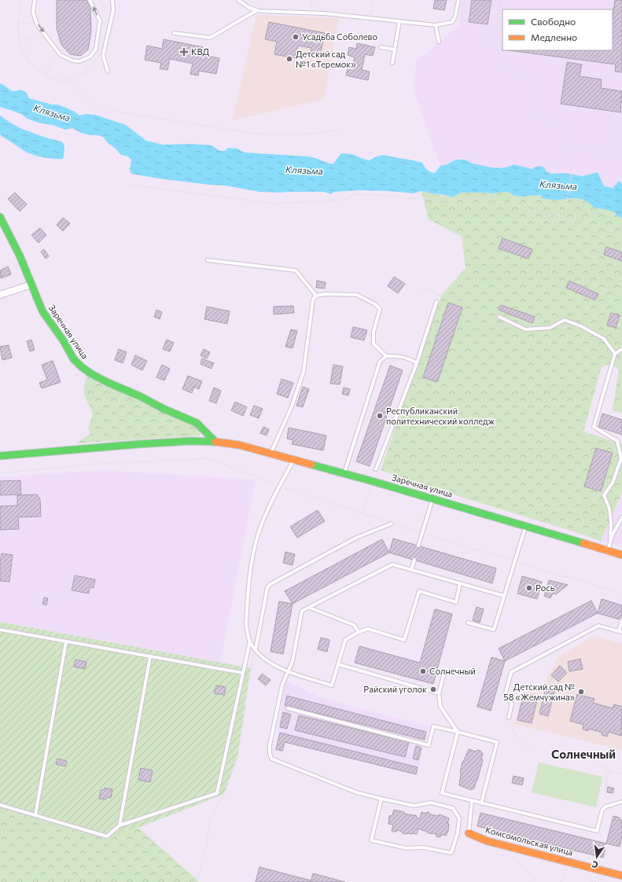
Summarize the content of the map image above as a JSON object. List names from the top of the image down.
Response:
{
  "streets": {
    "street": ["Заречная улица", "Комсомольская улица"]
  },
  "districts": ["Солнечный"],
  "water": ["Клязьма"],
  "places": {
    "other": [
      "Усадьба Соболево",
      "Детский сад №1 «Теремок»",
      "Республиканский политехнический колледж",
      "Рось",
      "Солнечный",
      "Райский уголок",
      "Детский сад № 58 «Жемчужина»"
    ],
    "health": ["КВД"]
  },
  "legend": ["Свободно", "Медленно"],
  "north": "bottom"
}
